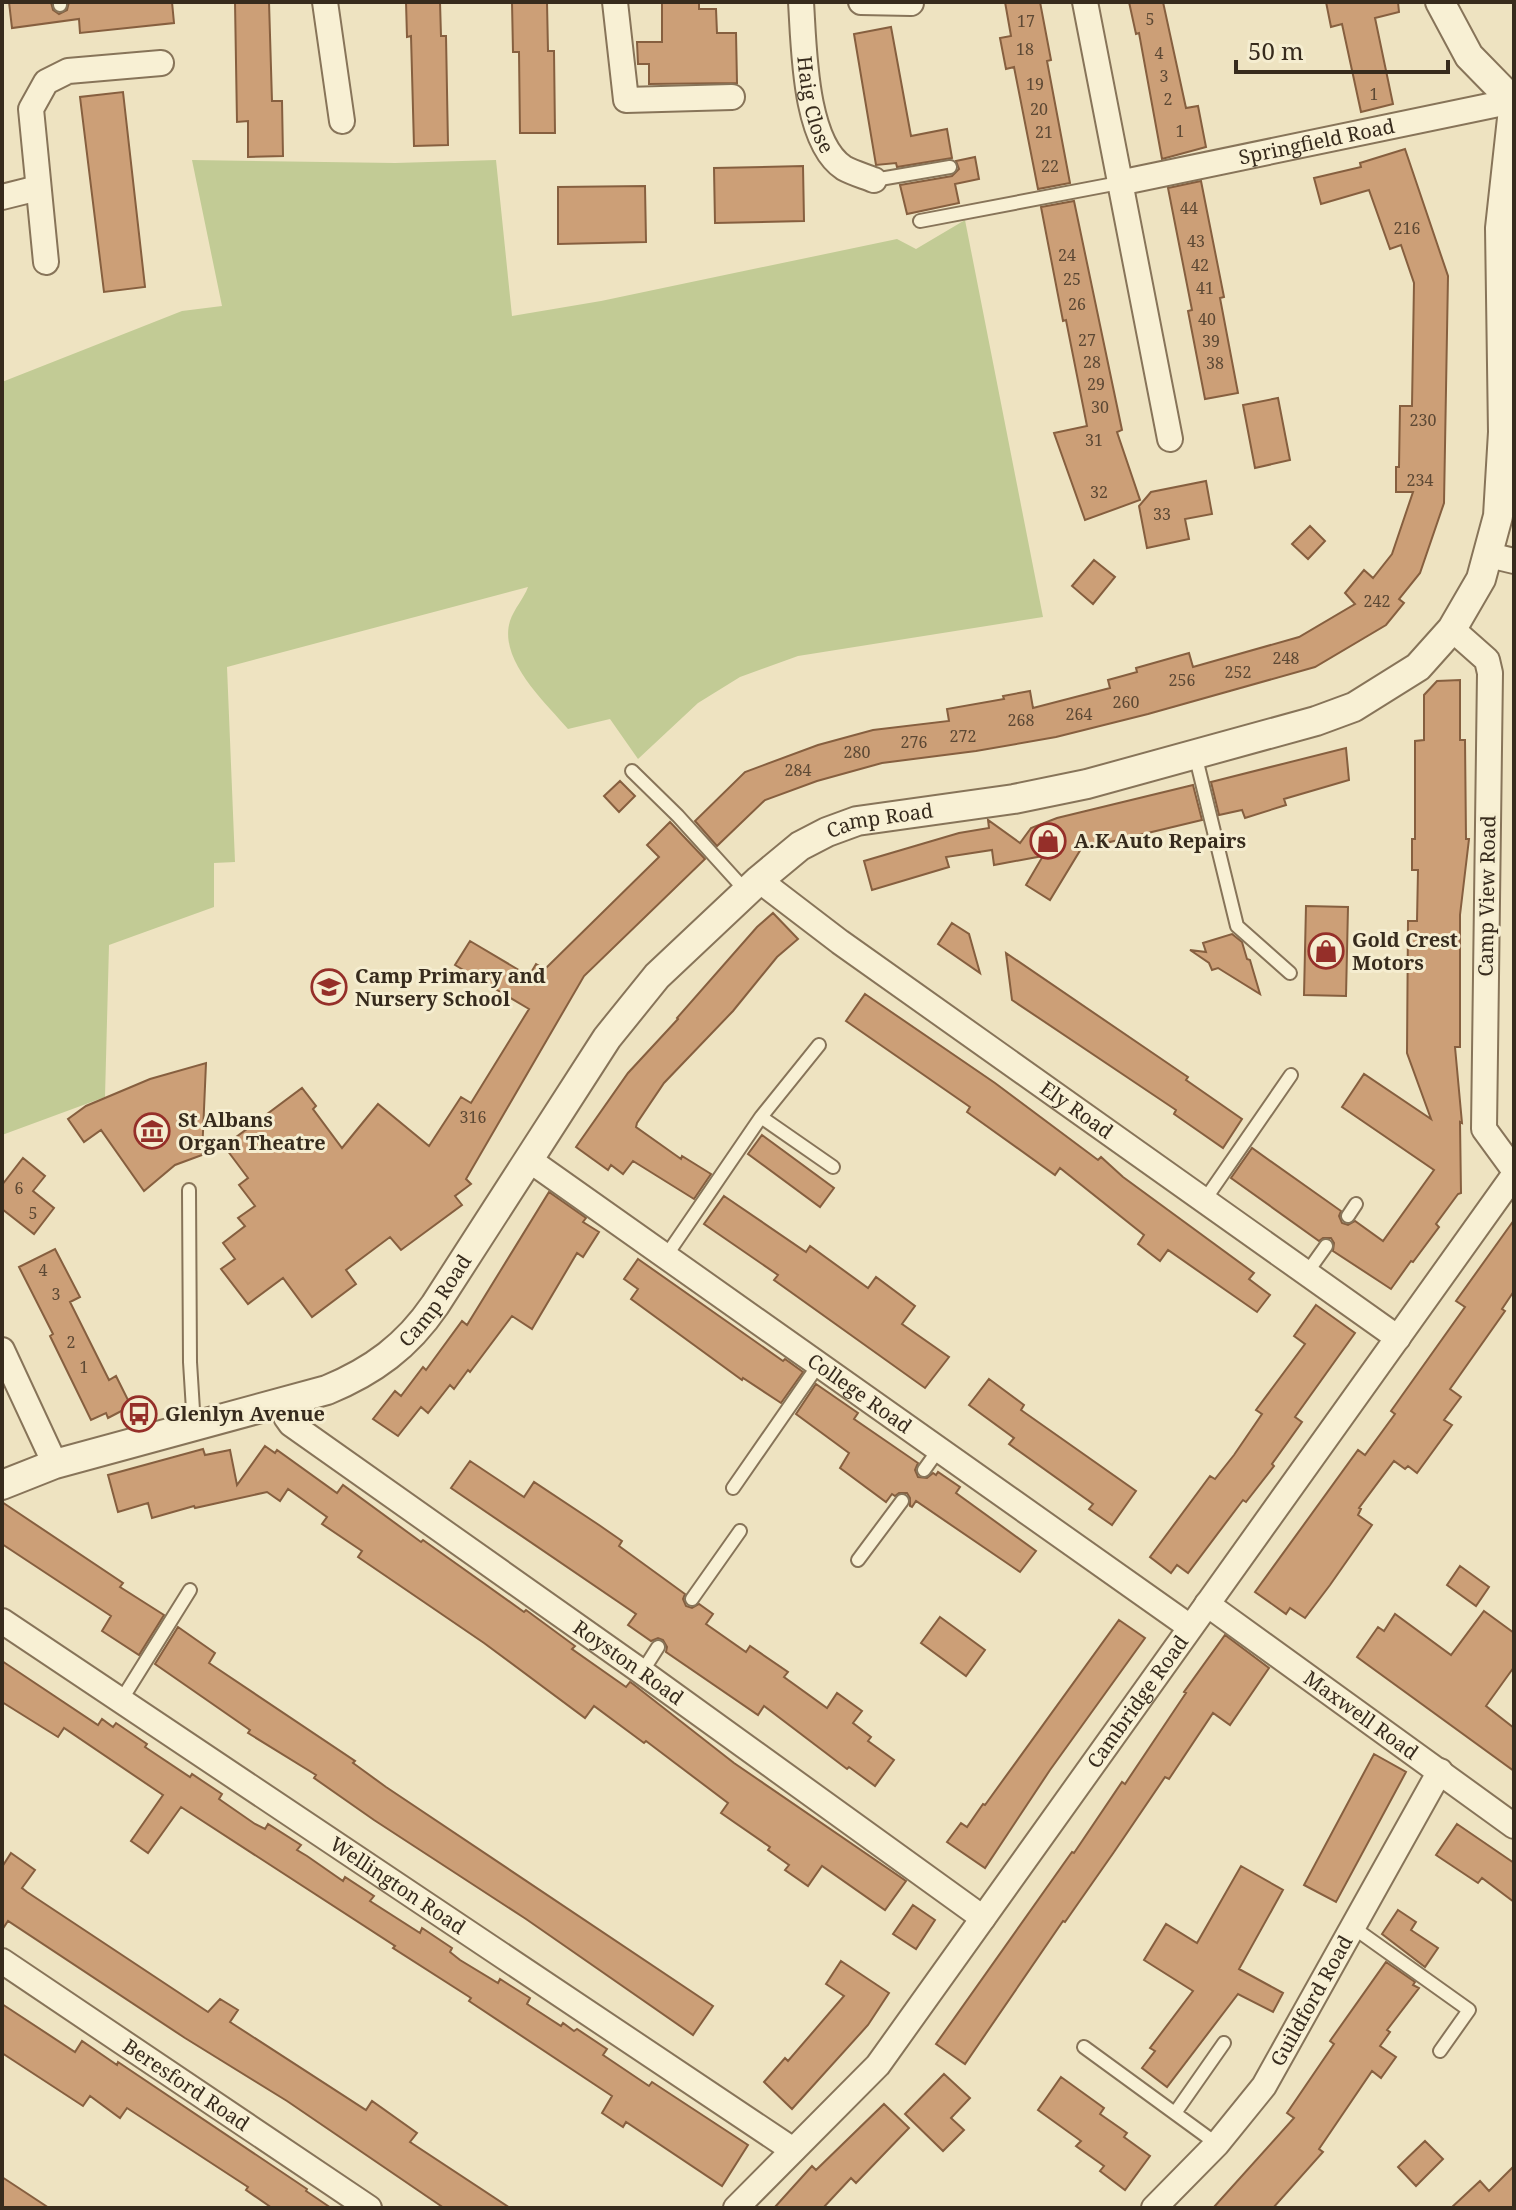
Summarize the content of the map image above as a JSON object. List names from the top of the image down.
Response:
{
  "streets": {
    "street": [
      "Haig Close",
      "Springfield Road",
      "Camp Road",
      "Camp View Road",
      "Ely Road",
      "College Road",
      "Royston Road",
      "Cambridge Road",
      "Maxwell Road",
      "Wellington Road",
      "Guildford Road",
      "Beresford Road"
    ]
  },
  "crossings": [
    ["Springfield Road", "Camp Road"],
    ["Camp Road", "Camp View Road"],
    ["Camp Road", "Ely Road"],
    ["Camp Road", "College Road"],
    ["Camp Road", "Royston Road"],
    ["Camp View Road", "Cambridge Road"],
    ["Ely Road", "Cambridge Road"],
    ["College Road", "Cambridge Road"],
    ["Royston Road", "Cambridge Road"],
    ["Cambridge Road", "Maxwell Road"],
    ["Cambridge Road", "Wellington Road"],
    ["Maxwell Road", "Guildford Road"]
  ],
  "places": {
    "shop": ["A.K Auto Repairs", "Gold Crest Motors"],
    "school or university": ["Camp Primary and Nursery School"],
    "museum": ["St Albans Organ Theatre"],
    "bus stop": ["Glenlyn Avenue"]
  },
  "house_numbers": [
    "5",
    "17",
    "18",
    "4",
    "3",
    "19",
    "1",
    "2",
    "20",
    "1",
    "21",
    "22",
    "44",
    "216",
    "43",
    "24",
    "42",
    "25",
    "41",
    "26",
    "40",
    "27",
    "39",
    "28",
    "38",
    "29",
    "30",
    "230",
    "31",
    "234",
    "32",
    "33",
    "242",
    "248",
    "252",
    "256",
    "260",
    "264",
    "268",
    "272",
    "276",
    "280",
    "284",
    "316",
    "6",
    "5",
    "4",
    "3",
    "2",
    "1"
  ],
  "scale_bar": "50 m"
}
